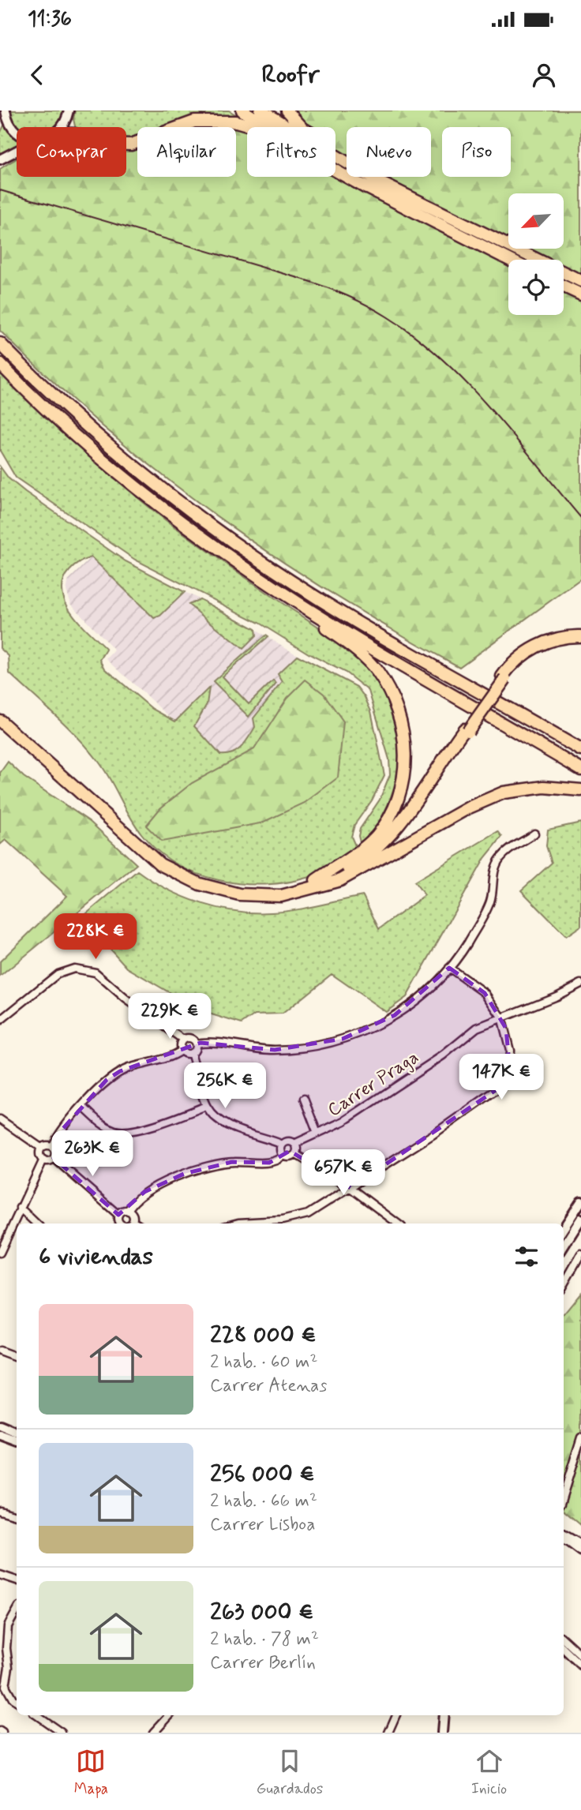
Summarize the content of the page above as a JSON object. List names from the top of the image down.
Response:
{
  "streets": {
    "street": ["Carrer Praga"]
  },
  "north": "bottom left",
  "page": {
    "status": "11:36",
    "header": "Roofr",
    "chip": [
      "Comprar",
      "Alquilar",
      "Filtros",
      "Nuevo",
      "Piso"
    ],
    "price": [
      "228K €",
      "229K €",
      "147K €",
      "256K €",
      "263K €",
      "657K €"
    ],
    "heading": "6 viviendas",
    "list": [
      {
        "name": "228 000 €",
        "note": "2 hab. · 60 m² · Carrer Atenas"
      },
      {
        "name": "256 000 €",
        "note": "2 hab. · 66 m² · Carrer Lisboa"
      },
      {
        "name": "263 000 €",
        "note": "2 hab. · 78 m² · Carrer Berlín"
      }
    ],
    "tabs": ["Mapa", "Guardados", "Inicio"]
  }
}
